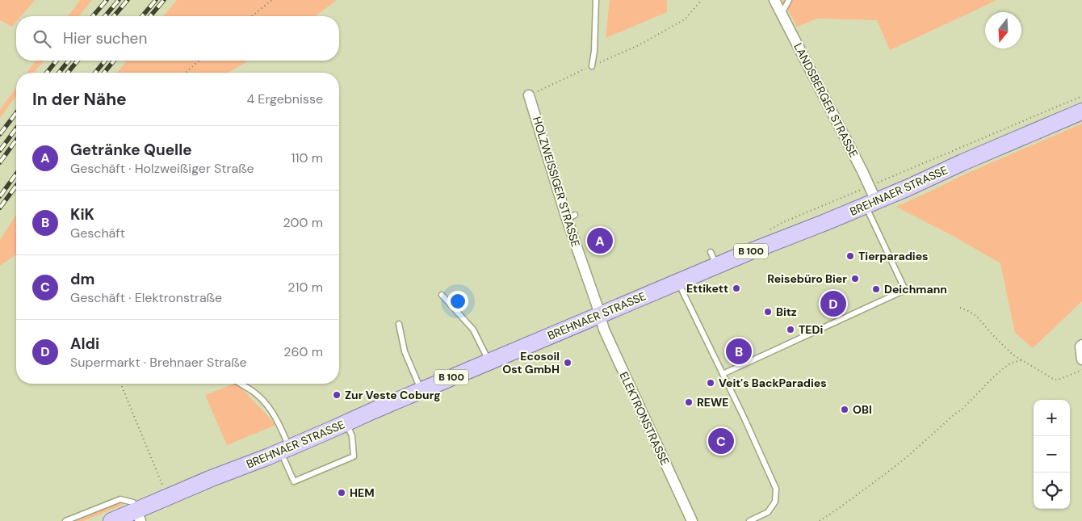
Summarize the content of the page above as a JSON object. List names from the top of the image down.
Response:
{
  "streets": {
    "main road": ["BREHNAER STRASSE", "B 100"],
    "street": ["LANDSBERGER STRASSE", "HOLZWEISSIGER STRASSE", "ELEKTRONSTRASSE"]
  },
  "crossings": [
    ["LANDSBERGER STRASSE", "BREHNAER STRASSE"],
    ["HOLZWEISSIGER STRASSE", "BREHNAER STRASSE"],
    ["HOLZWEISSIGER STRASSE", "ELEKTRONSTRASSE"],
    ["BREHNAER STRASSE", "ELEKTRONSTRASSE"]
  ],
  "places": [
    "Tierparadies",
    "Reisebüro Bier",
    "Ettikett",
    "Deichmann",
    "Bitz",
    "TEDi",
    "Ecosoil Ost GmbH",
    "Veit's BackParadies",
    "Zur Veste Coburg",
    "REWE",
    "OBI",
    "HEM"
  ],
  "north": "bottom",
  "page": {
    "search": "Hier suchen",
    "heading": ["In der Nähe", "4 Ergebnisse"],
    "list": [
      {
        "mark": "A",
        "name": "Getränke Quelle",
        "note": "Geschäft · Holzweißiger Straße",
        "value": "110 m"
      },
      {
        "mark": "B",
        "name": "KiK",
        "note": "Geschäft",
        "value": "200 m"
      },
      {
        "mark": "C",
        "name": "dm",
        "note": "Geschäft · Elektronstraße",
        "value": "210 m"
      },
      {
        "mark": "D",
        "name": "Aldi",
        "note": "Supermarkt · Brehnaer Straße",
        "value": "260 m"
      }
    ],
    "pins": [
      "A",
      "D",
      "B",
      "C"
    ],
    "map_buttons": ["+", "−"]
  }
}
